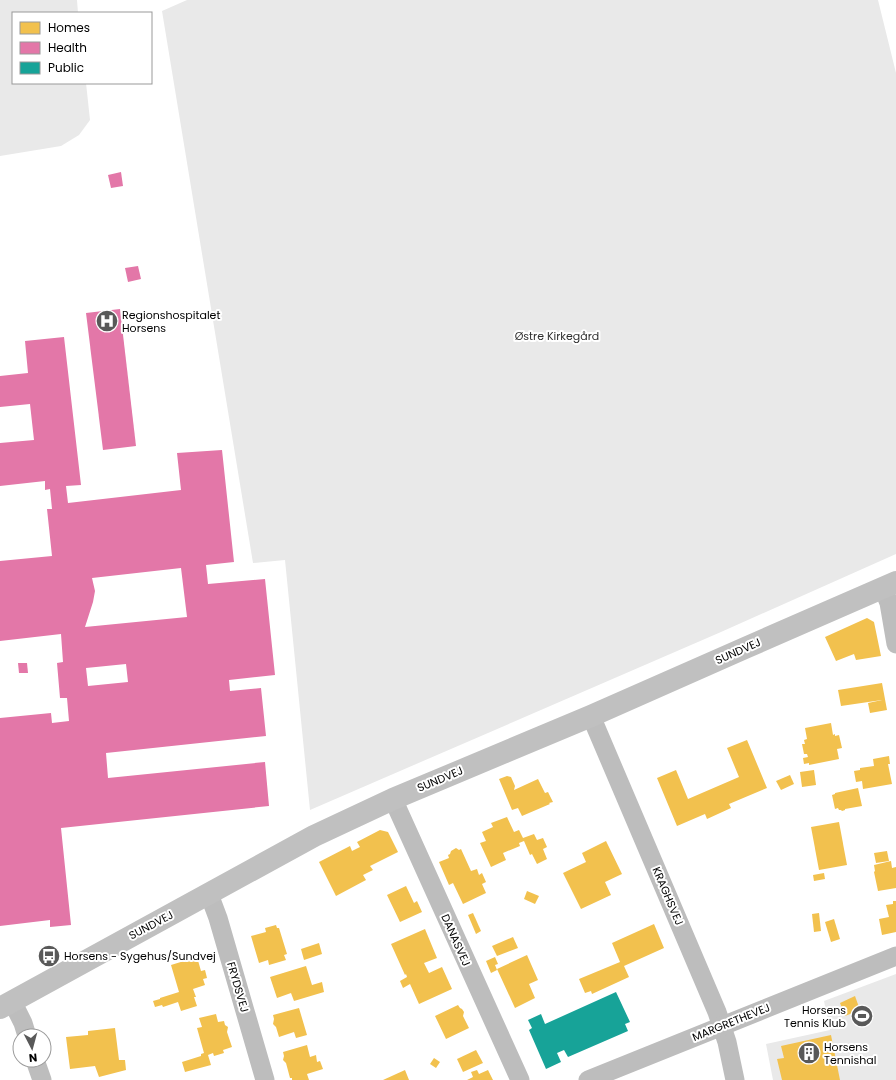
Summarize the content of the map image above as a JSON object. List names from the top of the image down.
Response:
{
  "streets": {
    "street": [
      "SUNDVEJ",
      "KRAGHSVEJ",
      "DANASVEJ",
      "FRYDSVEJ",
      "MARGRETHEVEJ"
    ]
  },
  "crossings": [
    ["SUNDVEJ", "KRAGHSVEJ"],
    ["SUNDVEJ", "DANASVEJ"],
    ["SUNDVEJ", "FRYDSVEJ"],
    ["KRAGHSVEJ", "MARGRETHEVEJ"]
  ],
  "parks": ["Østre Kirkegård"],
  "places": {
    "hospital": ["Regionshospitalet Horsens"],
    "bus stop": ["Horsens - Sygehus/Sundvej"],
    "sports": ["Horsens Tennis Klub"],
    "building": ["Horsens Tennishal"]
  },
  "legend": ["Homes", "Health", "Public"],
  "north": "bottom"
}
